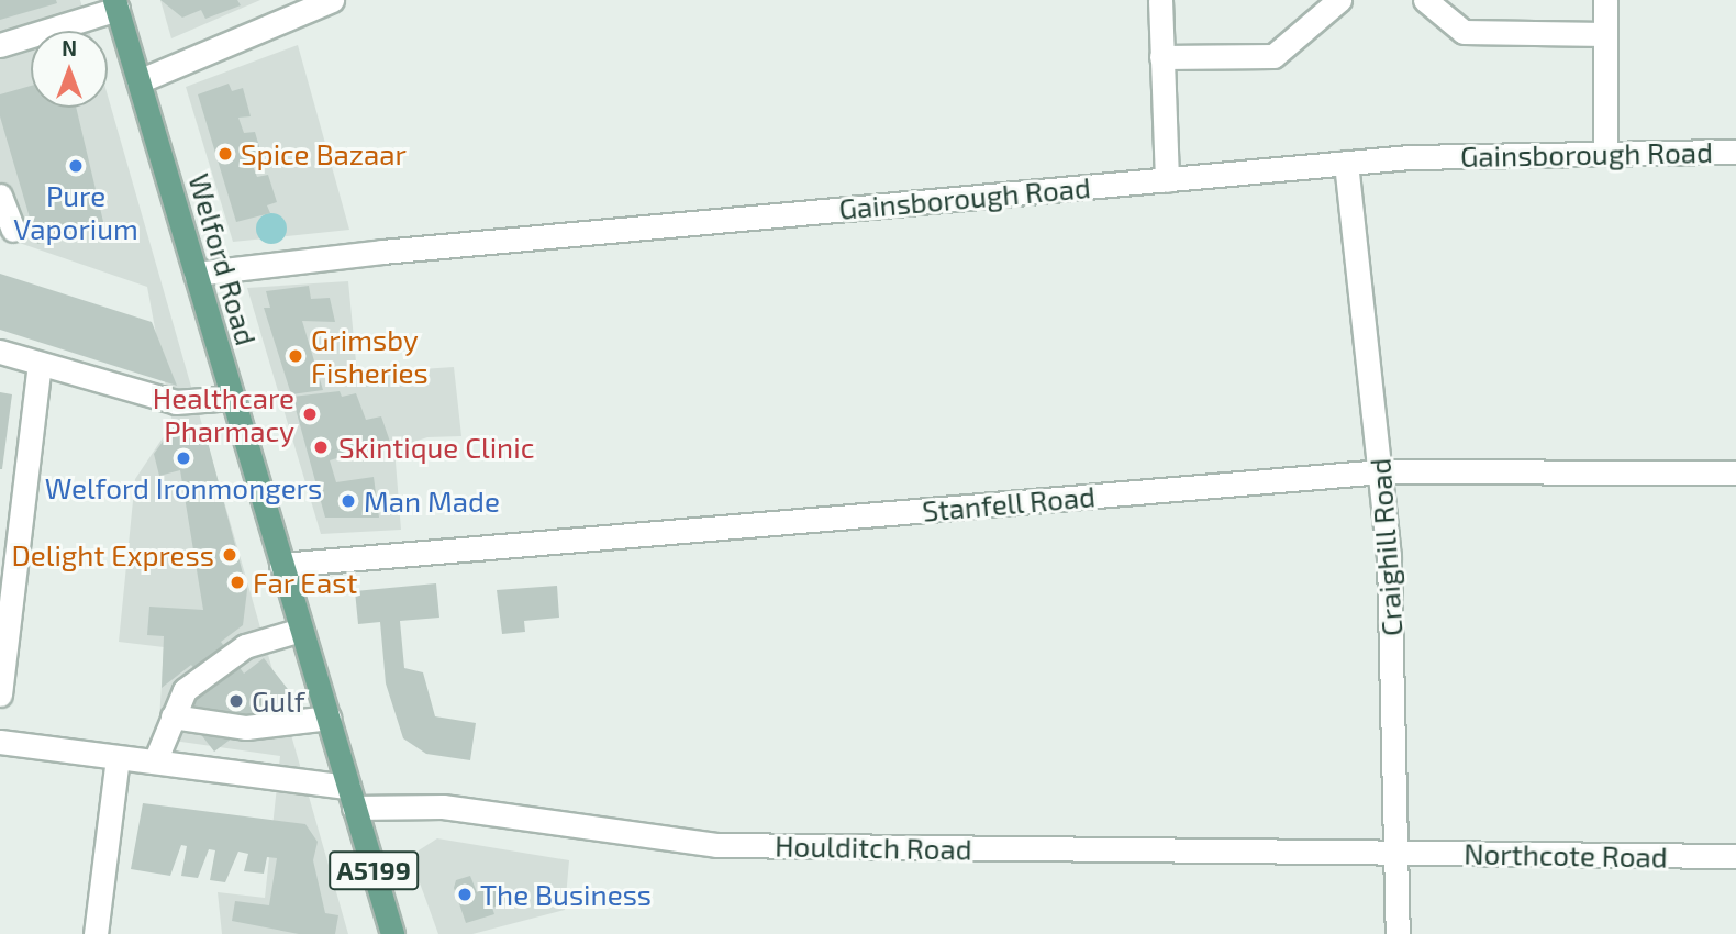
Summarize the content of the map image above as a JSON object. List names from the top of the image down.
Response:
{
  "streets": {
    "main road": ["Welford Road", "A5199"],
    "street": [
      "Gainsborough Road",
      "Stanfell Road",
      "Craighill Road",
      "Houlditch Road",
      "Northcote Road"
    ]
  },
  "crossings": [
    ["Gainsborough Road", "Welford Road"],
    ["Gainsborough Road", "Craighill Road"],
    ["Welford Road", "Stanfell Road"],
    ["Welford Road", "Houlditch Road"],
    ["Stanfell Road", "Craighill Road"],
    ["Craighill Road", "Houlditch Road"],
    ["Craighill Road", "Northcote Road"],
    ["Houlditch Road", "Northcote Road"]
  ],
  "places": [
    "Spice Bazaar",
    "Pure Vaporium",
    "Grimsby Fisheries",
    "Healthcare Pharmacy",
    "Skintique Clinic",
    "Welford Ironmongers",
    "Man Made",
    "Delight Express",
    "Far East",
    "Gulf",
    "The Business"
  ],
  "north": "top"
}
